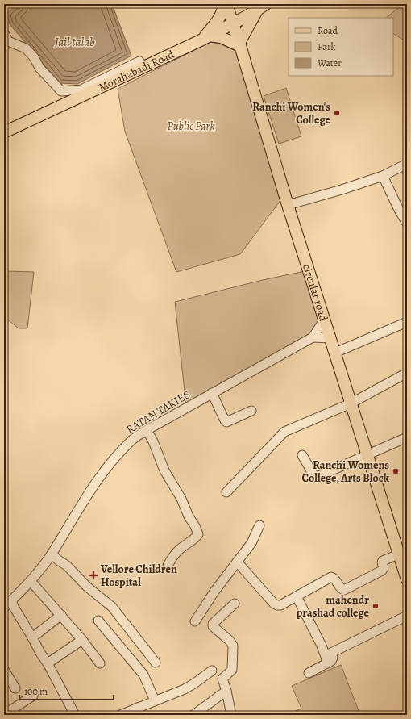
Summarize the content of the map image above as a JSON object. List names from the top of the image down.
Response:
{
  "streets": {
    "main road": ["Morahabadi Road", "circular road"],
    "street": ["RATAN TAKIES"]
  },
  "crossings": [
    ["Morahabadi Road", "circular road"],
    ["circular road", "RATAN TAKIES"]
  ],
  "water": ["Jail talab"],
  "parks": ["Public Park"],
  "places": {
    "other": ["Ranchi Women's College", "Ranchi Womens College, Arts Block", "mahendr prashad college"],
    "health": ["Vellore Children Hospital"]
  },
  "legend": ["Road", "Park", "Water"],
  "scale_bar": "100 m"
}
